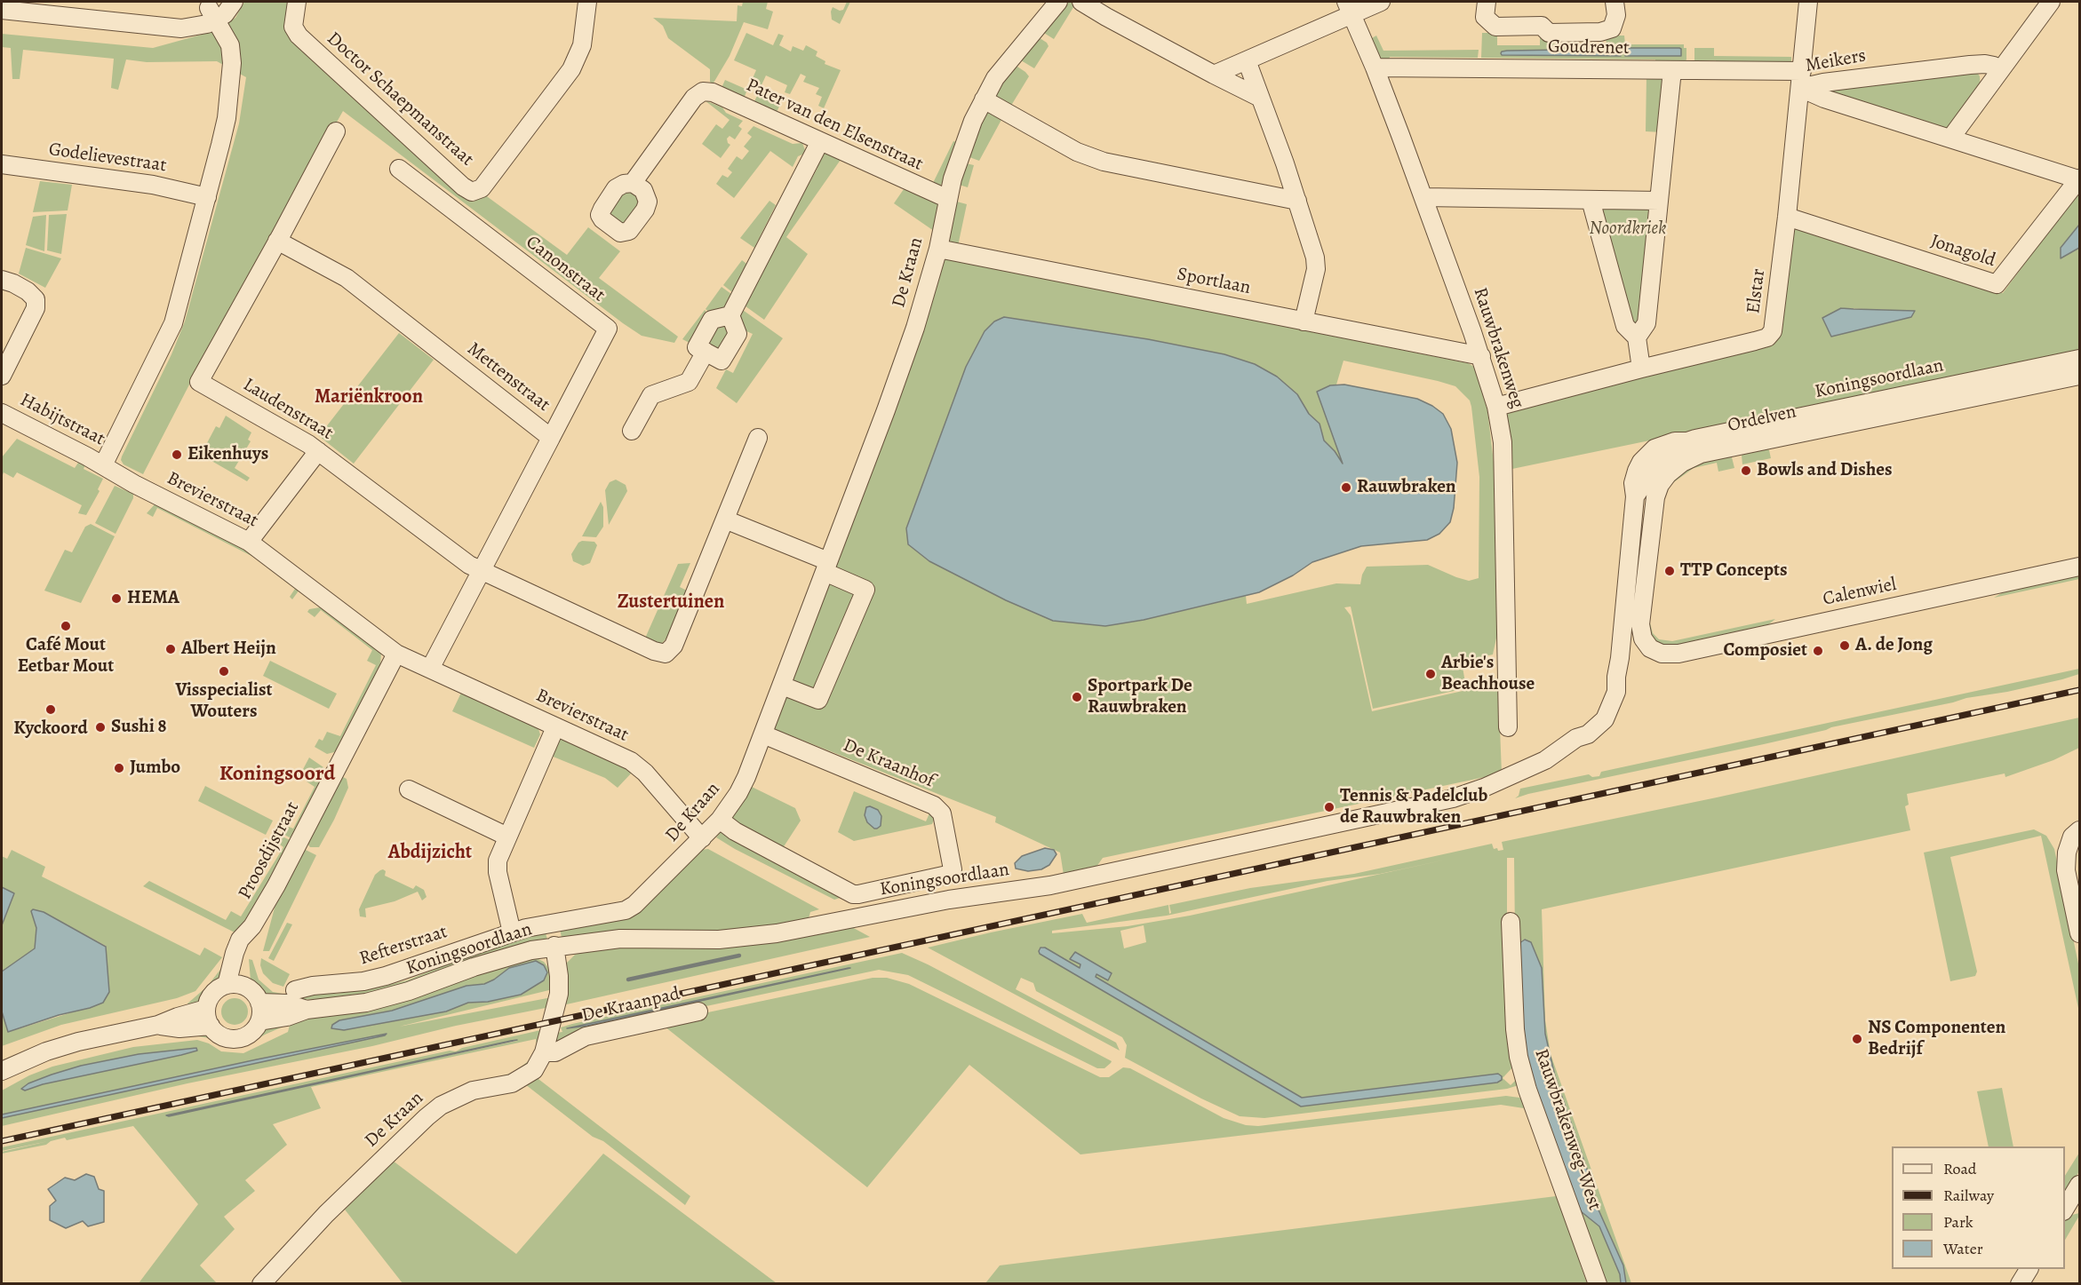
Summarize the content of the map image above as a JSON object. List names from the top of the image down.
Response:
{
  "streets": {
    "street": [
      "Goudrenet",
      "Meikers",
      "Doctor Schaepmanstraat",
      "Pater van den Elsenstraat",
      "Godelievestraat",
      "Jonagold",
      "Canonstraat",
      "De Kraan",
      "Sportlaan",
      "Elstar",
      "Rauwbrakenweg",
      "Mettenstraat",
      "Koningsoordlaan",
      "Laudenstraat",
      "Ordelven",
      "Habijtstraat",
      "Brevierstraat",
      "Calenwiel",
      "De Kraanhof",
      "Proosdijstraat",
      "Refterstraat",
      "De Kraanpad",
      "Rauwbrakenweg-West"
    ]
  },
  "crossings": [
    ["Goudrenet", "Meikers"],
    ["Goudrenet", "Elstar"],
    ["Goudrenet", "Rauwbrakenweg"],
    ["Meikers", "Jonagold"],
    ["Meikers", "Elstar"],
    ["Pater van den Elsenstraat", "De Kraan"],
    ["Jonagold", "Elstar"],
    ["Canonstraat", "Mettenstraat"],
    ["De Kraan", "Sportlaan"],
    ["De Kraan", "Koningsoordlaan"],
    ["De Kraan", "Brevierstraat"],
    ["De Kraan", "De Kraanhof"],
    ["De Kraan", "Refterstraat"],
    ["De Kraan", "De Kraanpad"],
    ["Sportlaan", "Rauwbrakenweg"],
    ["Elstar", "Rauwbrakenweg"],
    ["Mettenstraat", "Laudenstraat"],
    ["Mettenstraat", "Brevierstraat"],
    ["Koningsoordlaan", "Proosdijstraat"],
    ["Ordelven", "Calenwiel"],
    ["Habijtstraat", "Brevierstraat"],
    ["Brevierstraat", "Proosdijstraat"]
  ],
  "districts": [
    "Mariënkroon",
    "Zustertuinen",
    "Koningsoord",
    "Abdijzicht"
  ],
  "parks": ["Noordkriek"],
  "places": [
    "Eikenhuys",
    "Bowls and Dishes",
    "Rauwbraken",
    "TTP Concepts",
    "HEMA",
    "Café Mout Eetbar Mout",
    "A. de Jong",
    "Albert Heijn",
    "Composiet",
    "Visspecialist Wouters",
    "Arbie's Beachhouse",
    "Sportpark De Rauwbraken",
    "Kyckoord",
    "Sushi 8",
    "Jumbo",
    "Tennis & Padelclub de Rauwbraken",
    "NS Componenten Bedrijf"
  ],
  "legend": [
    "Road",
    "Railway",
    "Park",
    "Water"
  ]
}
